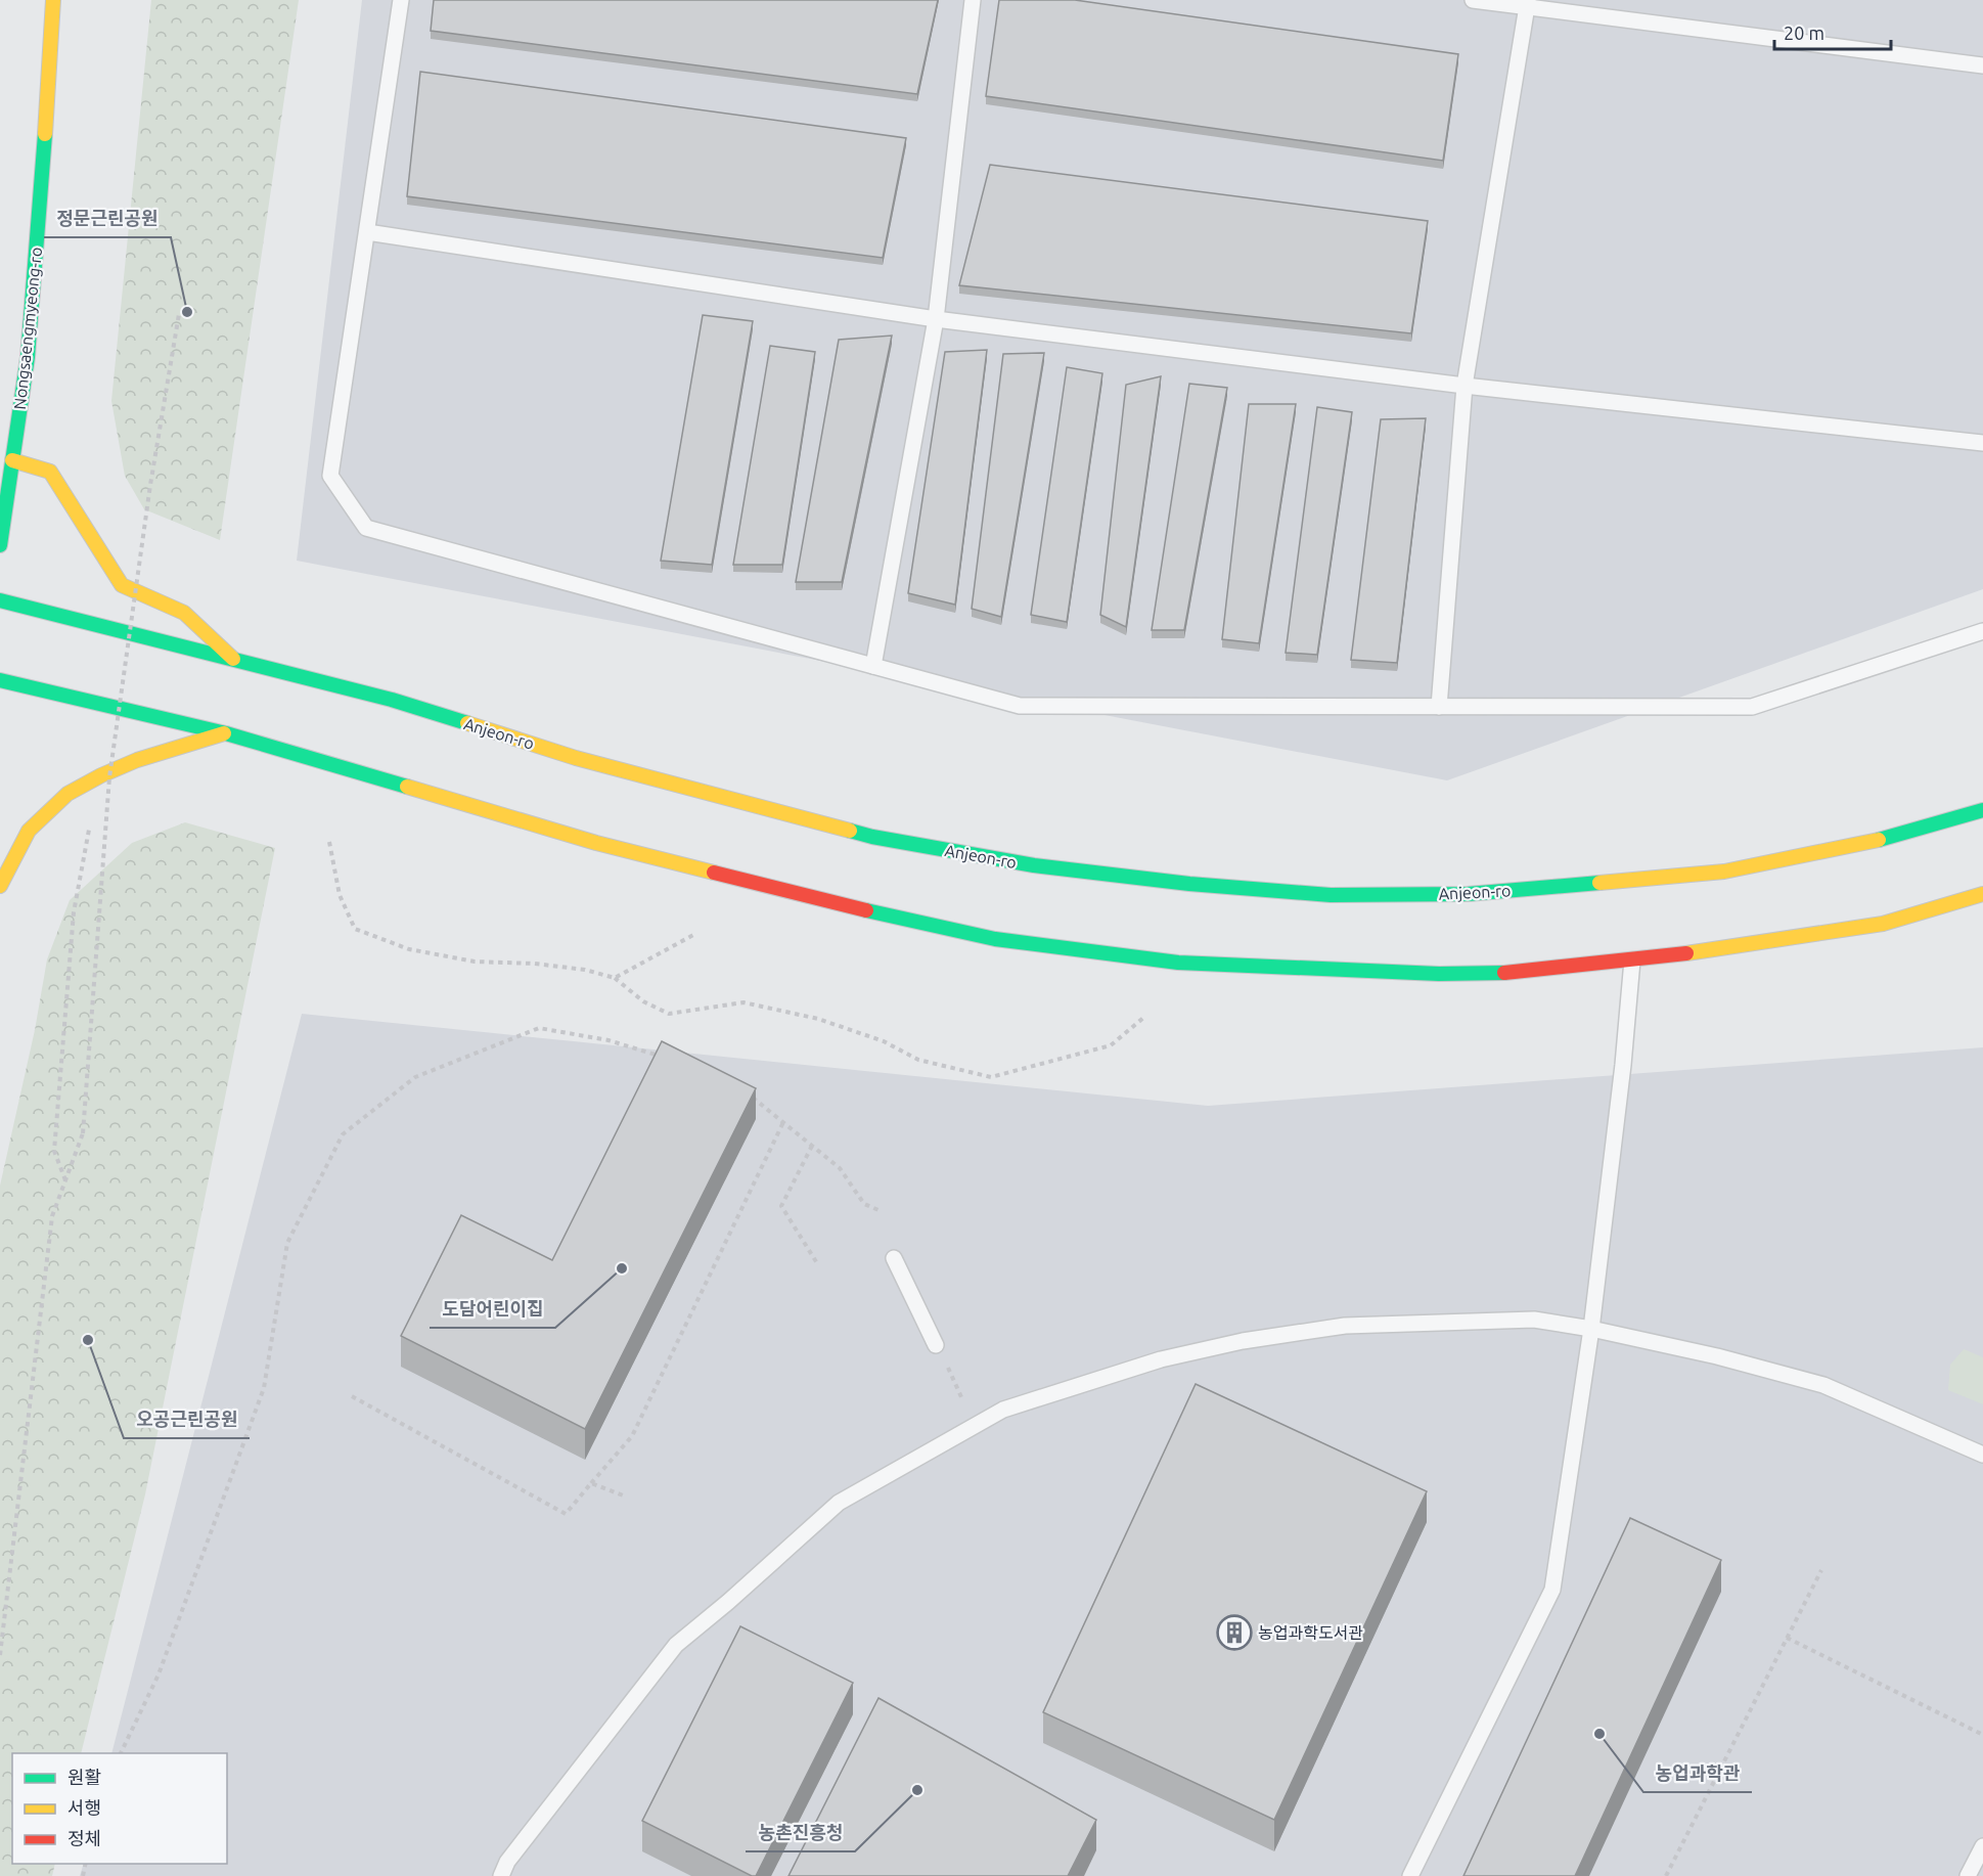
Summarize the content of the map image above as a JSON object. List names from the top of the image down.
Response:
{
  "streets": {
    "street": ["Nongsaengmyeong-ro", "Anjeon-ro"]
  },
  "places": {
    "other": [
      "정문근린공원",
      "도담어린이집",
      "오공근린공원",
      "농업과학관",
      "농촌진흥청"
    ],
    "building": ["농업과학도서관"]
  },
  "legend": ["원활", "서행", "정체"],
  "scale_bar": "20 m"
}
